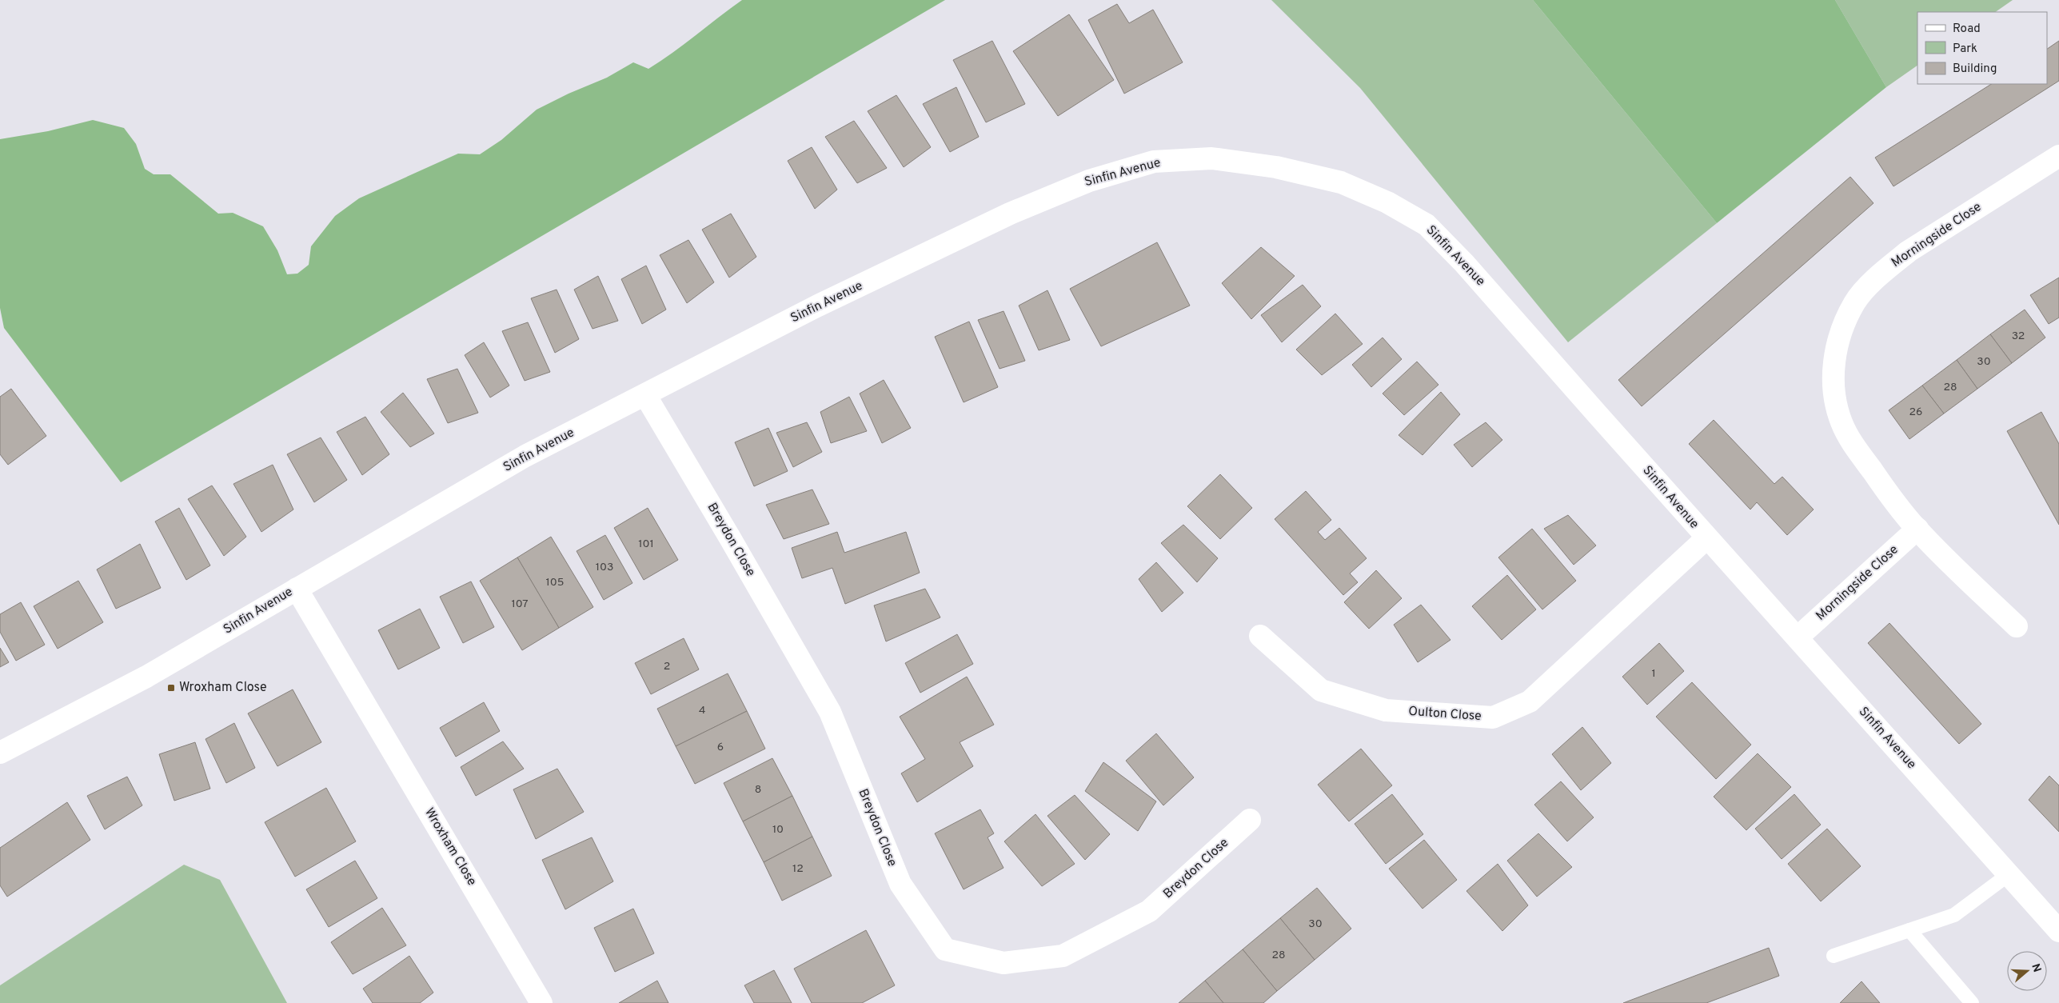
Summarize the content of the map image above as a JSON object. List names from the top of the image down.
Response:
{
  "streets": {
    "street": [
      "Sinfin Avenue",
      "Morningside Close",
      "Breydon Close",
      "Oulton Close",
      "Wroxham Close"
    ]
  },
  "crossings": [
    ["Sinfin Avenue", "Morningside Close"],
    ["Sinfin Avenue", "Breydon Close"],
    ["Sinfin Avenue", "Oulton Close"],
    ["Sinfin Avenue", "Wroxham Close"]
  ],
  "places": {
    "transit": ["Wroxham Close"]
  },
  "house_numbers": [
    "32",
    "30",
    "28",
    "26",
    "101",
    "103",
    "105",
    "107",
    "2",
    "1",
    "4",
    "6",
    "8",
    "10",
    "12",
    "30",
    "28"
  ],
  "legend": ["Road", "Park", "Building"],
  "north": "right"
}
